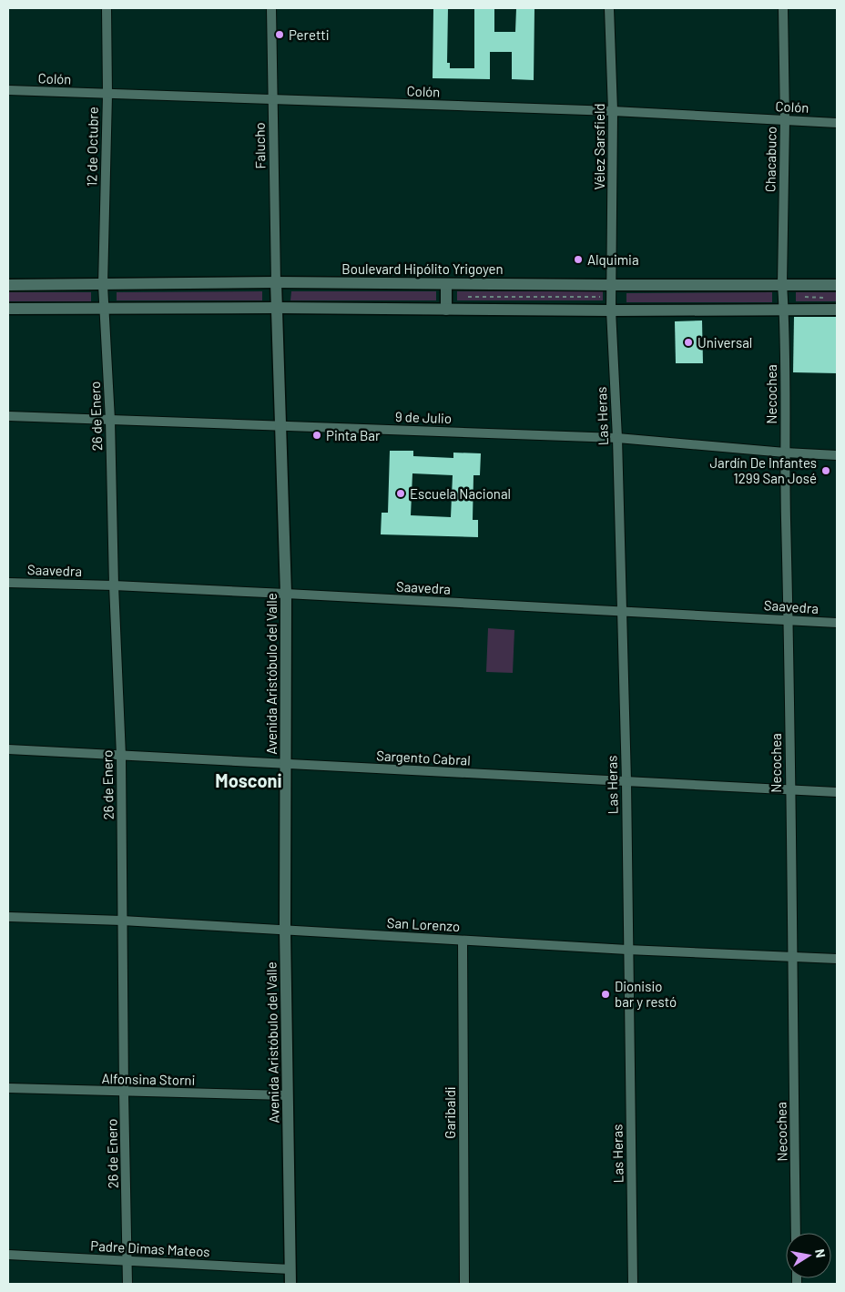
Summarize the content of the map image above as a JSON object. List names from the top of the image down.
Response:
{
  "streets": {
    "main road": ["Boulevard Hipólito Yrigoyen", "Avenida Aristóbulo del Valle"],
    "street": [
      "Colón",
      "Falucho",
      "12 de Octubre",
      "Vélez Sarsfield",
      "Chacabuco",
      "Necochea",
      "26 de Enero",
      "Las Heras",
      "9 de Julio",
      "Saavedra",
      "Sargento Cabral",
      "San Lorenzo",
      "Alfonsina Storni",
      "Garibaldi",
      "Padre Dimas Mateos"
    ]
  },
  "crossings": [
    ["Colón", "Falucho"],
    ["Colón", "12 de Octubre"],
    ["Colón", "Vélez Sarsfield"],
    ["Colón", "Chacabuco"],
    ["Falucho", "Boulevard Hipólito Yrigoyen"],
    ["Falucho", "Avenida Aristóbulo del Valle"],
    ["12 de Octubre", "Boulevard Hipólito Yrigoyen"],
    ["12 de Octubre", "26 de Enero"],
    ["Vélez Sarsfield", "Boulevard Hipólito Yrigoyen"],
    ["Vélez Sarsfield", "Las Heras"],
    ["Chacabuco", "Boulevard Hipólito Yrigoyen"],
    ["Chacabuco", "Necochea"],
    ["Boulevard Hipólito Yrigoyen", "Necochea"],
    ["Boulevard Hipólito Yrigoyen", "26 de Enero"],
    ["Boulevard Hipólito Yrigoyen", "Las Heras"],
    ["Boulevard Hipólito Yrigoyen", "Avenida Aristóbulo del Valle"],
    ["Necochea", "9 de Julio"],
    ["Necochea", "Saavedra"],
    ["Necochea", "Sargento Cabral"],
    ["Necochea", "San Lorenzo"],
    ["26 de Enero", "9 de Julio"],
    ["26 de Enero", "Saavedra"],
    ["26 de Enero", "Sargento Cabral"],
    ["26 de Enero", "San Lorenzo"],
    ["26 de Enero", "Alfonsina Storni"],
    ["26 de Enero", "Padre Dimas Mateos"],
    ["Las Heras", "9 de Julio"],
    ["Las Heras", "Saavedra"],
    ["Las Heras", "Sargento Cabral"],
    ["Las Heras", "San Lorenzo"],
    ["9 de Julio", "Avenida Aristóbulo del Valle"],
    ["Saavedra", "Avenida Aristóbulo del Valle"],
    ["Avenida Aristóbulo del Valle", "Sargento Cabral"],
    ["Avenida Aristóbulo del Valle", "San Lorenzo"],
    ["Avenida Aristóbulo del Valle", "Alfonsina Storni"],
    ["Avenida Aristóbulo del Valle", "Padre Dimas Mateos"],
    ["San Lorenzo", "Garibaldi"]
  ],
  "districts": ["Mosconi"],
  "places": [
    "Peretti",
    "Alquimia",
    "Universal",
    "Pinta Bar",
    "Jardín De Infantes 1299 San José",
    "Escuela Nacional",
    "Dionisio bar y restó"
  ],
  "north": "right"
}
